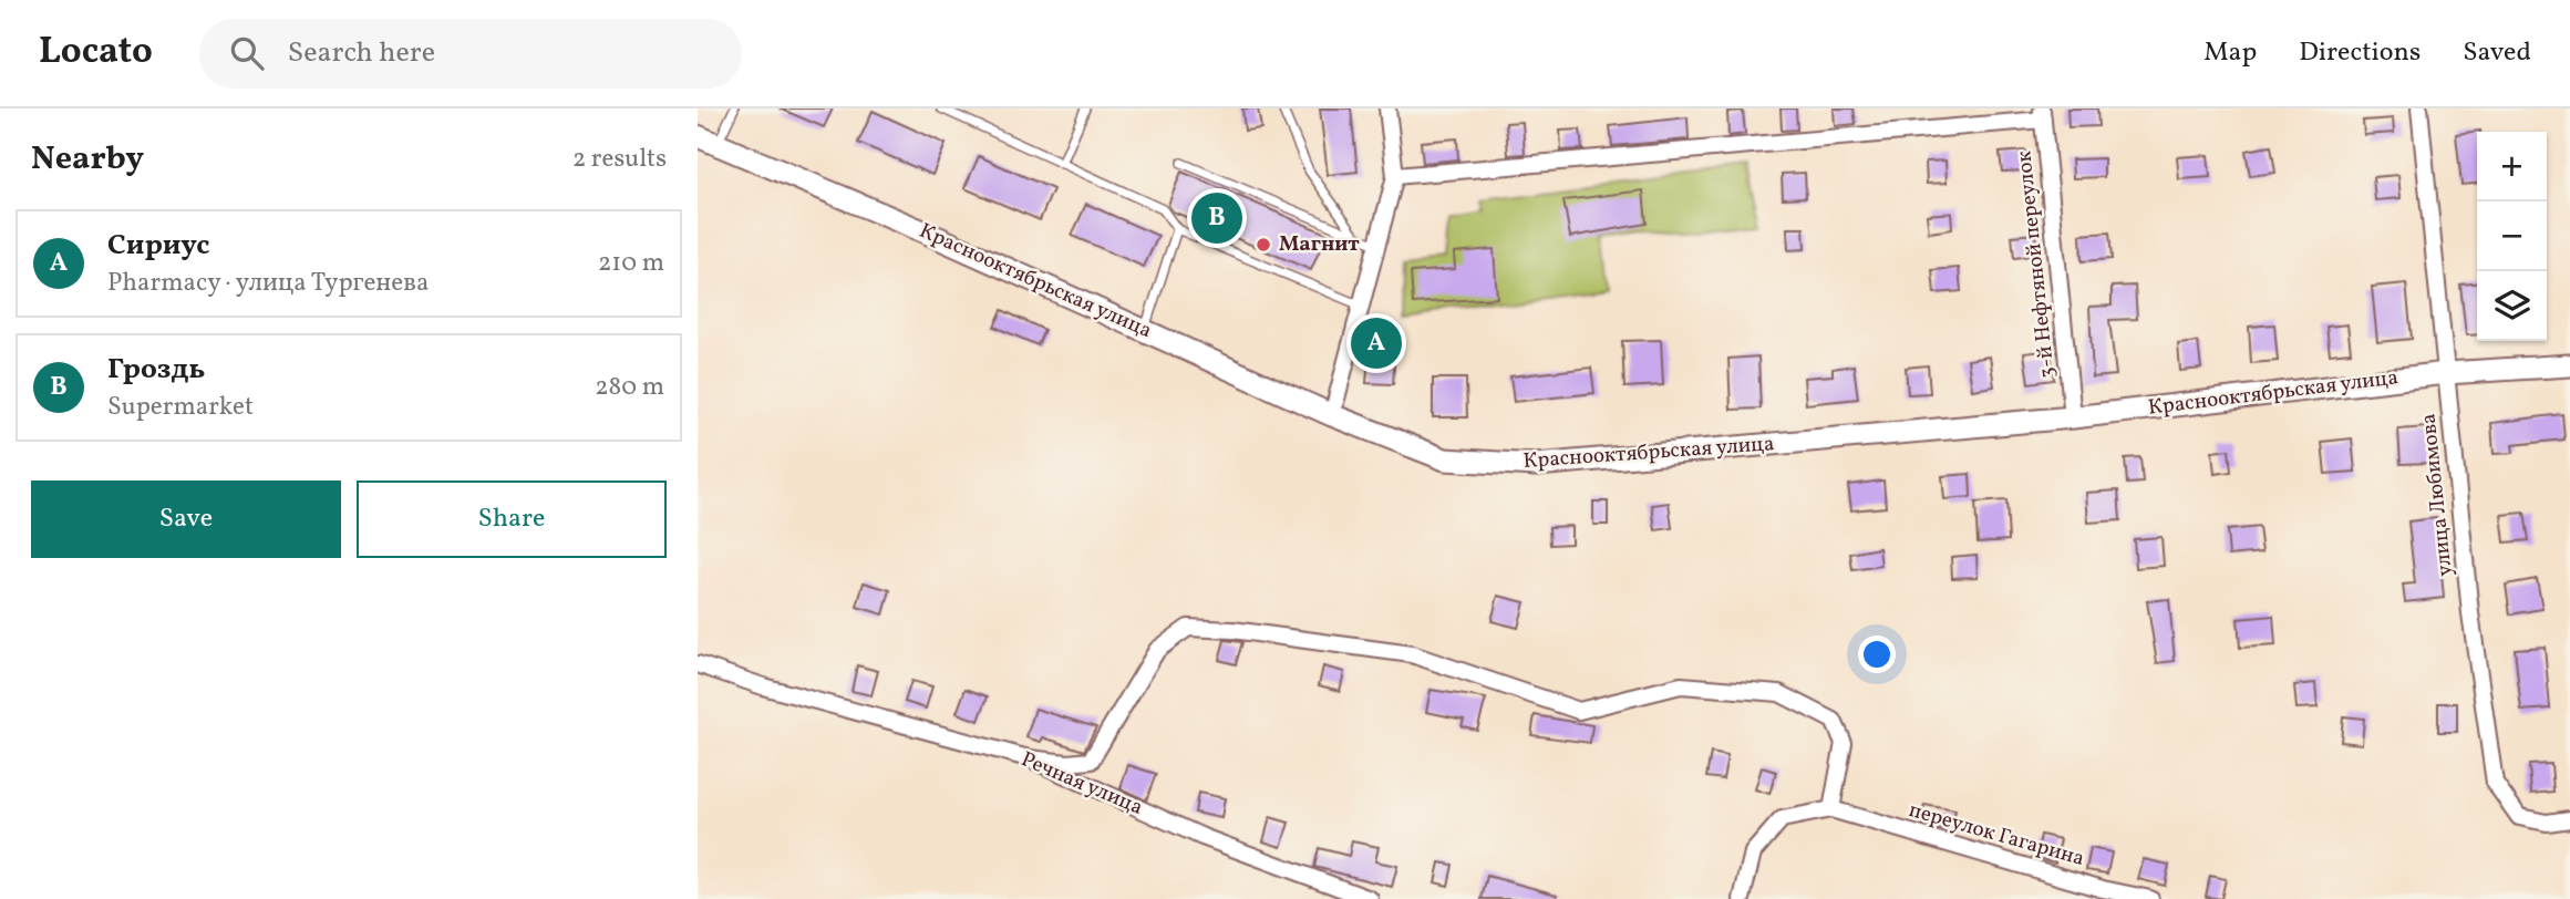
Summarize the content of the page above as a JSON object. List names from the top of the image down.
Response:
{
  "streets": {
    "street": [
      "3-й Нефтяной переулок",
      "Краснооктябрьская улица",
      "улица Любимова",
      "Речная улица",
      "переулок Гагарина"
    ]
  },
  "crossings": [
    ["3-й Нефтяной переулок", "Краснооктябрьская улица"],
    ["Краснооктябрьская улица", "улица Любимова"]
  ],
  "places": ["Магнит"],
  "page": {
    "header": "Locato",
    "search": "Search here",
    "nav": ["Map", "Directions", "Saved"],
    "heading": ["Nearby", "2 results"],
    "map_buttons": ["+", "−"],
    "pins": ["B", "A"],
    "list": [
      {
        "mark": "A",
        "name": "Сириус",
        "note": "Pharmacy · улица Тургенева",
        "value": "210 m"
      },
      {
        "mark": "B",
        "name": "Гроздь",
        "note": "Supermarket",
        "value": "280 m"
      }
    ],
    "buttons": ["Save", "Share"]
  }
}
